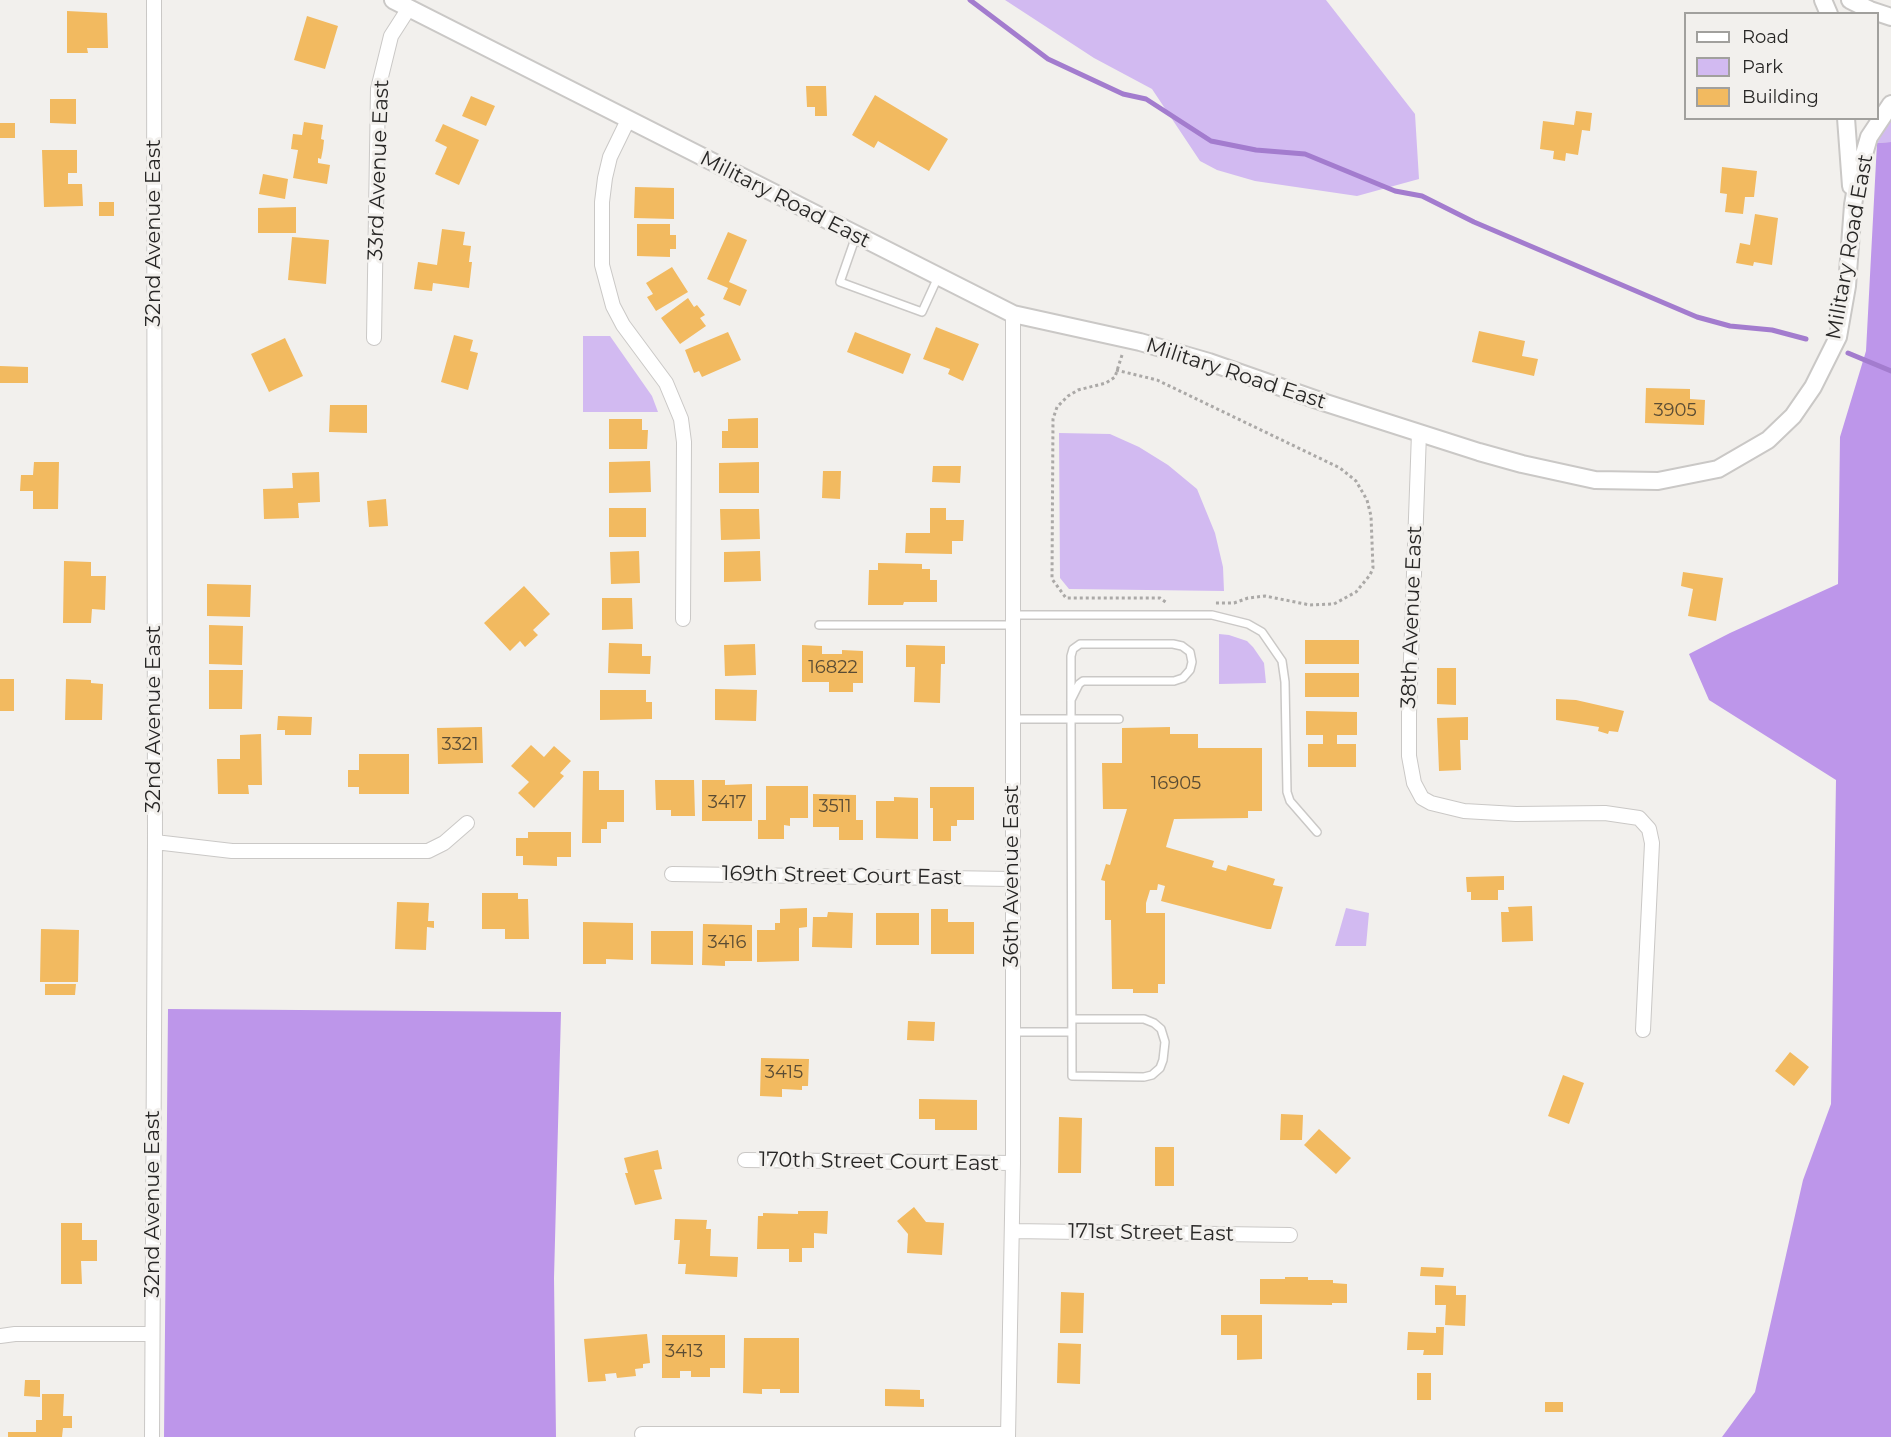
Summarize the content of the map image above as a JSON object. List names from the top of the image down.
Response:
{
  "streets": {
    "street": [
      "33rd Avenue East",
      "Military Road East",
      "32nd Avenue East",
      "38th Avenue East",
      "169th Street Court East",
      "36th Avenue East",
      "170th Street Court East",
      "171st Street East"
    ]
  },
  "crossings": [
    ["33rd Avenue East", "Military Road East"],
    ["Military Road East", "38th Avenue East"],
    ["Military Road East", "36th Avenue East"],
    ["169th Street Court East", "36th Avenue East"],
    ["36th Avenue East", "170th Street Court East"],
    ["36th Avenue East", "171st Street East"]
  ],
  "house_numbers": [
    "3905",
    "16822",
    "3321",
    "16905",
    "3417",
    "3511",
    "3416",
    "3415",
    "3413"
  ],
  "legend": ["Road", "Park", "Building"]
}
